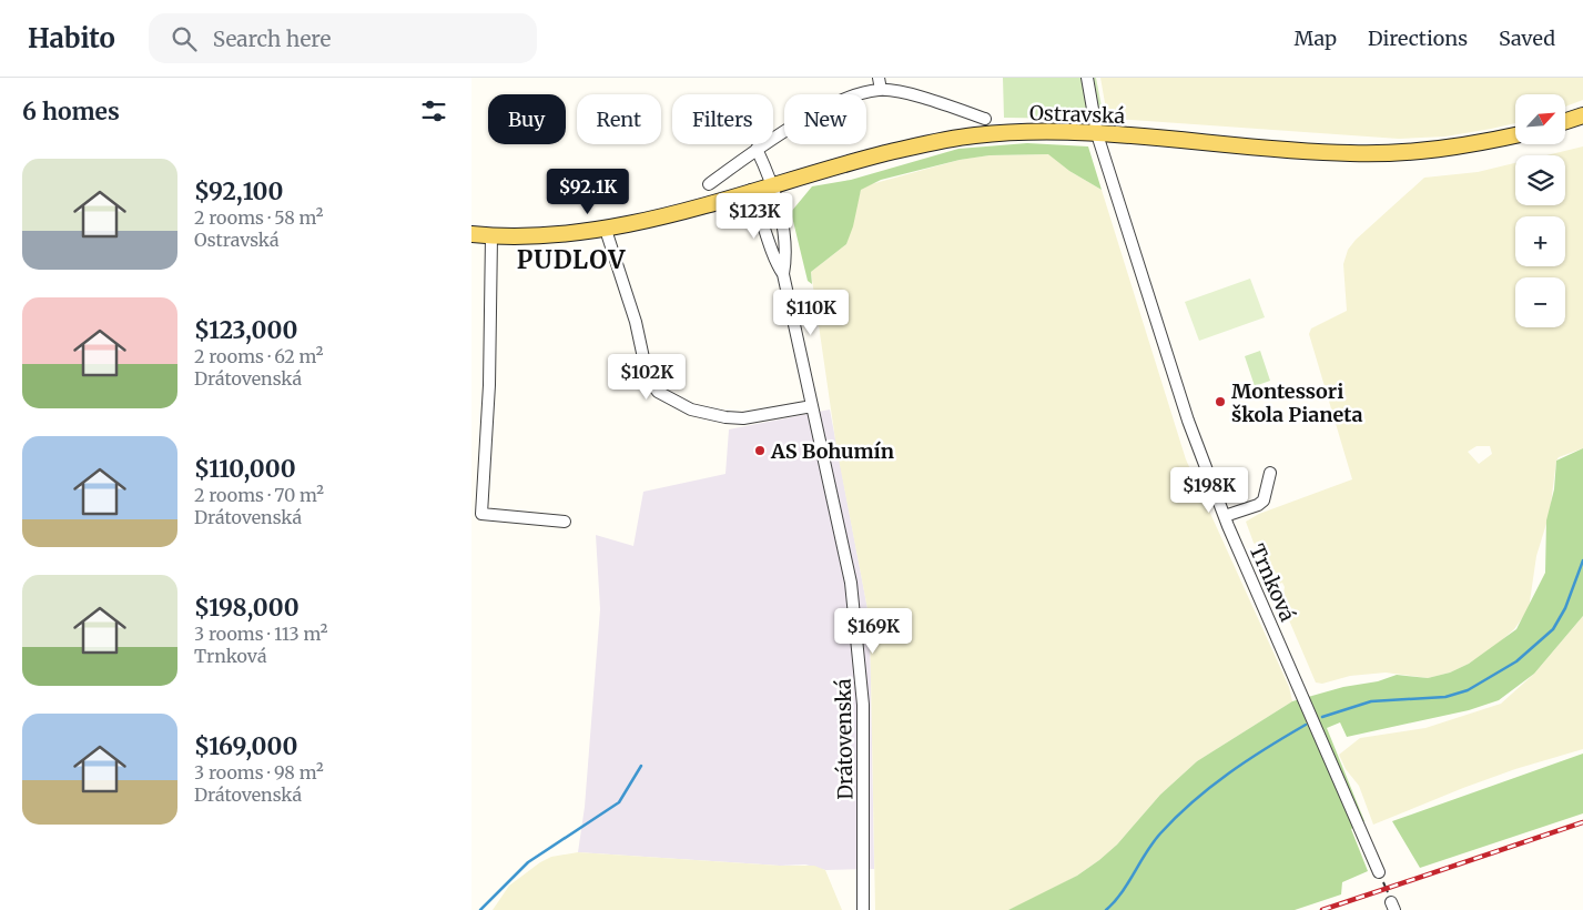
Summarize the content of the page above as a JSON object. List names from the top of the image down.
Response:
{
  "streets": {
    "main road": ["Ostravská"],
    "street": ["Trnková", "Drátovenská"]
  },
  "crossings": [
    ["Ostravská", "Trnková"],
    ["Ostravská", "Drátovenská"]
  ],
  "districts": ["PUDLOV"],
  "places": ["Montessori škola Pianeta", "AS Bohumín"],
  "north": "top right",
  "page": {
    "header": "Habito",
    "search": "Search here",
    "nav": ["Map", "Directions", "Saved"],
    "heading": "6 homes",
    "map_buttons": ["+", "−"],
    "chip": [
      "Buy",
      "Rent",
      "Filters",
      "New"
    ],
    "list": [
      {
        "name": "$92,100",
        "note": "2 rooms · 58 m² · Ostravská"
      },
      {
        "name": "$123,000",
        "note": "2 rooms · 62 m² · Drátovenská"
      },
      {
        "name": "$110,000",
        "note": "2 rooms · 70 m² · Drátovenská"
      },
      {
        "name": "$198,000",
        "note": "3 rooms · 113 m² · Trnková"
      },
      {
        "name": "$169,000",
        "note": "3 rooms · 98 m² · Drátovenská"
      }
    ],
    "price": [
      "$92.1K",
      "$123K",
      "$110K",
      "$102K",
      "$198K",
      "$169K"
    ]
  }
}
